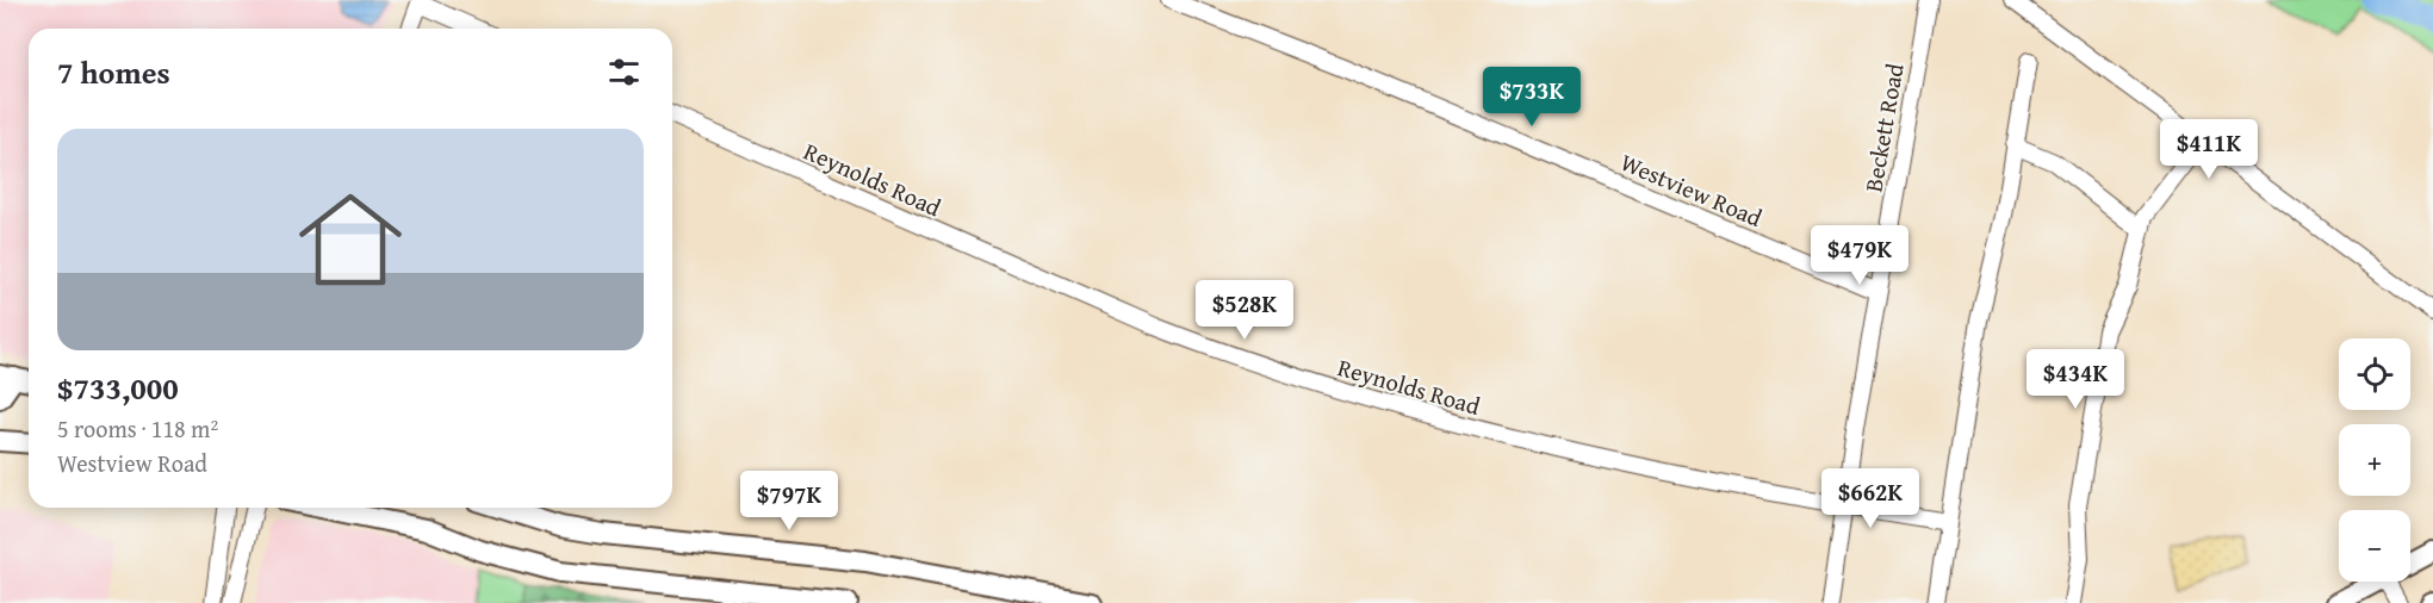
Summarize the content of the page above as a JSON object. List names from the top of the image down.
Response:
{
  "streets": {
    "street": ["Beckett Road", "Reynolds Road", "Westview Road"]
  },
  "crossings": [
    ["Beckett Road", "Reynolds Road"],
    ["Beckett Road", "Westview Road"]
  ],
  "page": {
    "heading": "7 homes",
    "price": [
      "$733K",
      "$411K",
      "$479K",
      "$528K",
      "$434K",
      "$662K",
      "$797K"
    ],
    "list": [
      {
        "name": "$733,000",
        "note": "5 rooms · 118 m² · Westview Road"
      }
    ],
    "map_buttons": ["+", "−"]
  }
}
